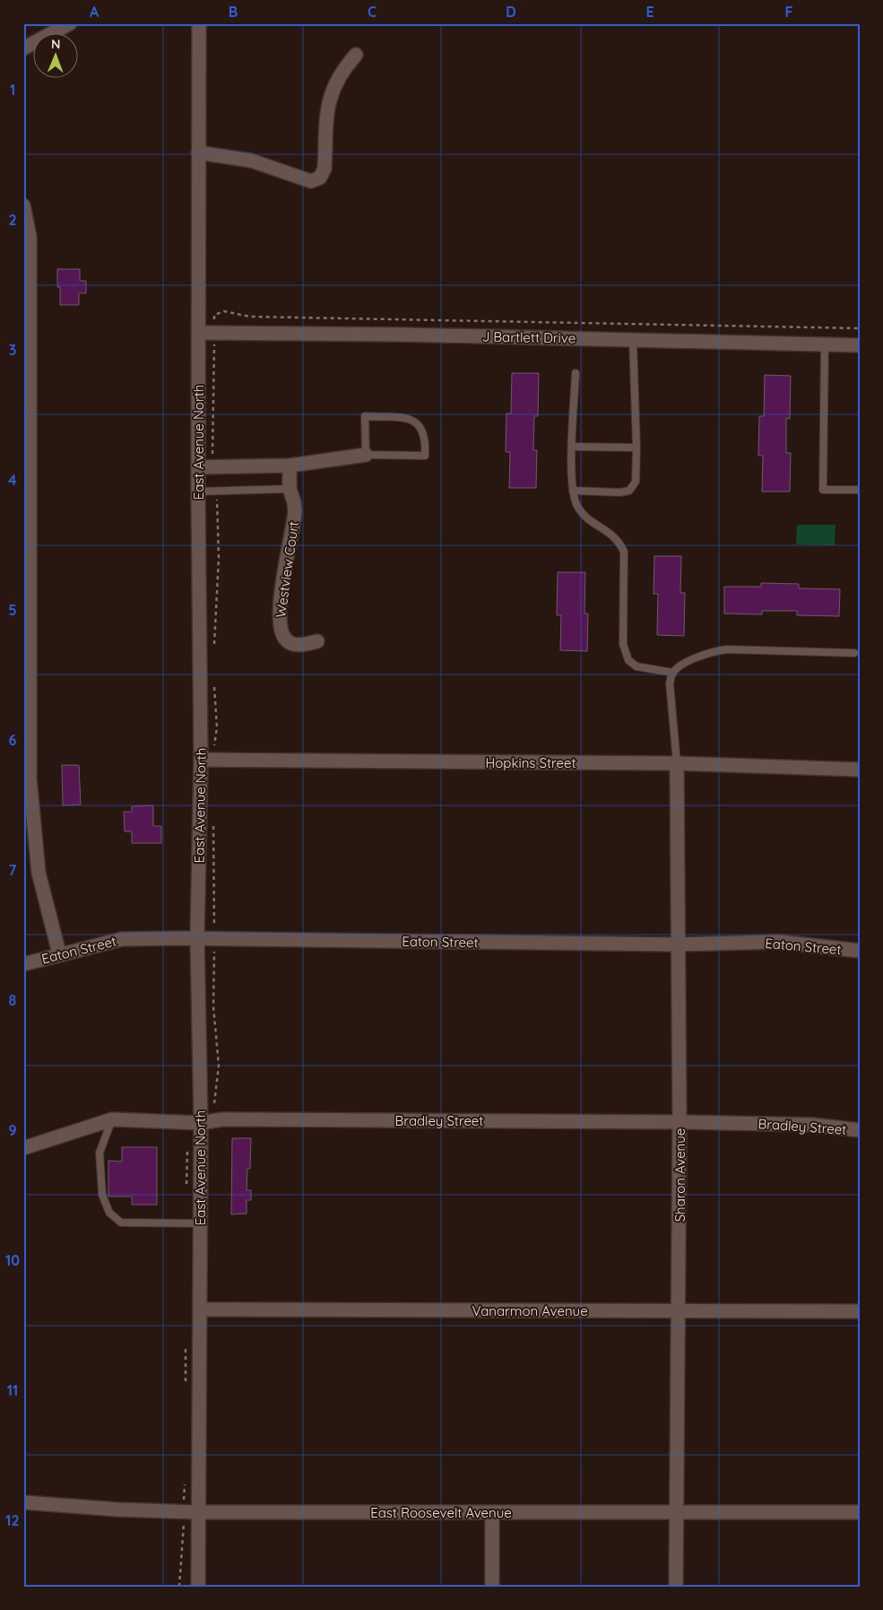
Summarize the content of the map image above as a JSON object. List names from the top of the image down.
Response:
{
  "streets": {
    "street": [
      "J Bartlett Drive",
      "East Avenue North",
      "Westview Court",
      "Hopkins Street",
      "Eaton Street",
      "Bradley Street",
      "Sharon Avenue",
      "Vanarmon Avenue",
      "East Roosevelt Avenue"
    ]
  },
  "crossings": [
    ["J Bartlett Drive", "East Avenue North"],
    ["East Avenue North", "Hopkins Street"],
    ["East Avenue North", "Eaton Street"],
    ["East Avenue North", "Bradley Street"],
    ["East Avenue North", "Vanarmon Avenue"],
    ["East Avenue North", "East Roosevelt Avenue"],
    ["Hopkins Street", "Sharon Avenue"],
    ["Eaton Street", "Sharon Avenue"],
    ["Bradley Street", "Sharon Avenue"],
    ["Sharon Avenue", "Vanarmon Avenue"],
    ["Sharon Avenue", "East Roosevelt Avenue"]
  ],
  "north": "top",
  "grid": {
    "columns": [
      "A",
      "B",
      "C",
      "D",
      "E",
      "F"
    ],
    "rows": [
      "1",
      "2",
      "3",
      "4",
      "5",
      "6",
      "7",
      "8",
      "9",
      "10",
      "11",
      "12"
    ]
  }
}
